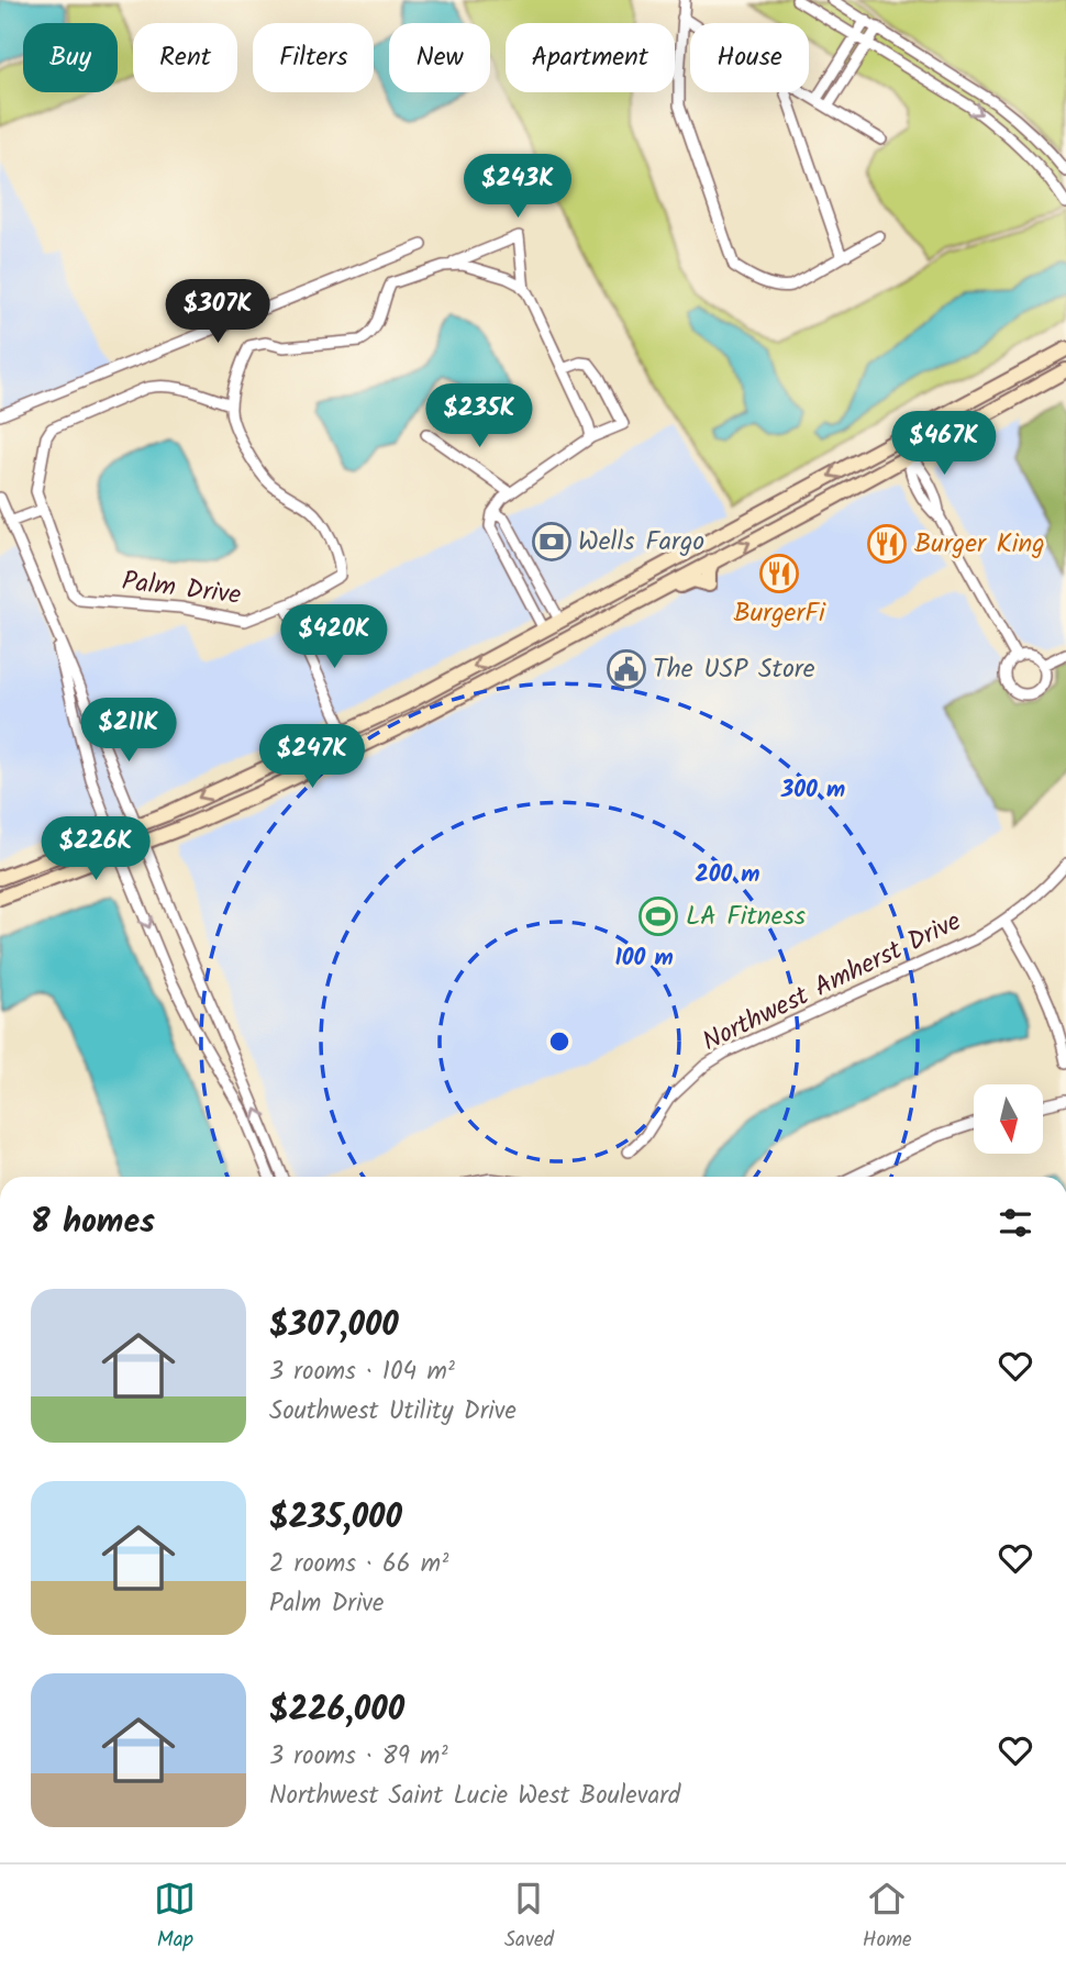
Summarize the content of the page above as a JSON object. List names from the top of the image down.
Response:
{
  "streets": {
    "street": ["Palm Drive", "Northwest Amherst Drive"]
  },
  "places": {
    "bank": ["Wells Fargo"],
    "restaurant": ["Burger King", "BurgerFi"],
    "public building": ["The USP Store"],
    "sports": ["LA Fitness"]
  },
  "north": "bottom",
  "page": {
    "chip": [
      "Buy",
      "Rent",
      "Filters",
      "New",
      "Apartment",
      "House"
    ],
    "price": [
      "$243K",
      "$307K",
      "$235K",
      "$467K",
      "$420K",
      "$211K",
      "$247K",
      "$226K"
    ],
    "heading": "8 homes",
    "list": [
      {
        "name": "$307,000",
        "note": "3 rooms · 104 m² · Southwest Utility Drive"
      },
      {
        "name": "$235,000",
        "note": "2 rooms · 66 m² · Palm Drive"
      },
      {
        "name": "$226,000",
        "note": "3 rooms · 89 m² · Northwest Saint Lucie West Boulevard"
      }
    ],
    "tabs": ["Map", "Saved", "Home"]
  },
  "rings": ["300 m", "200 m", "100 m"]
}
